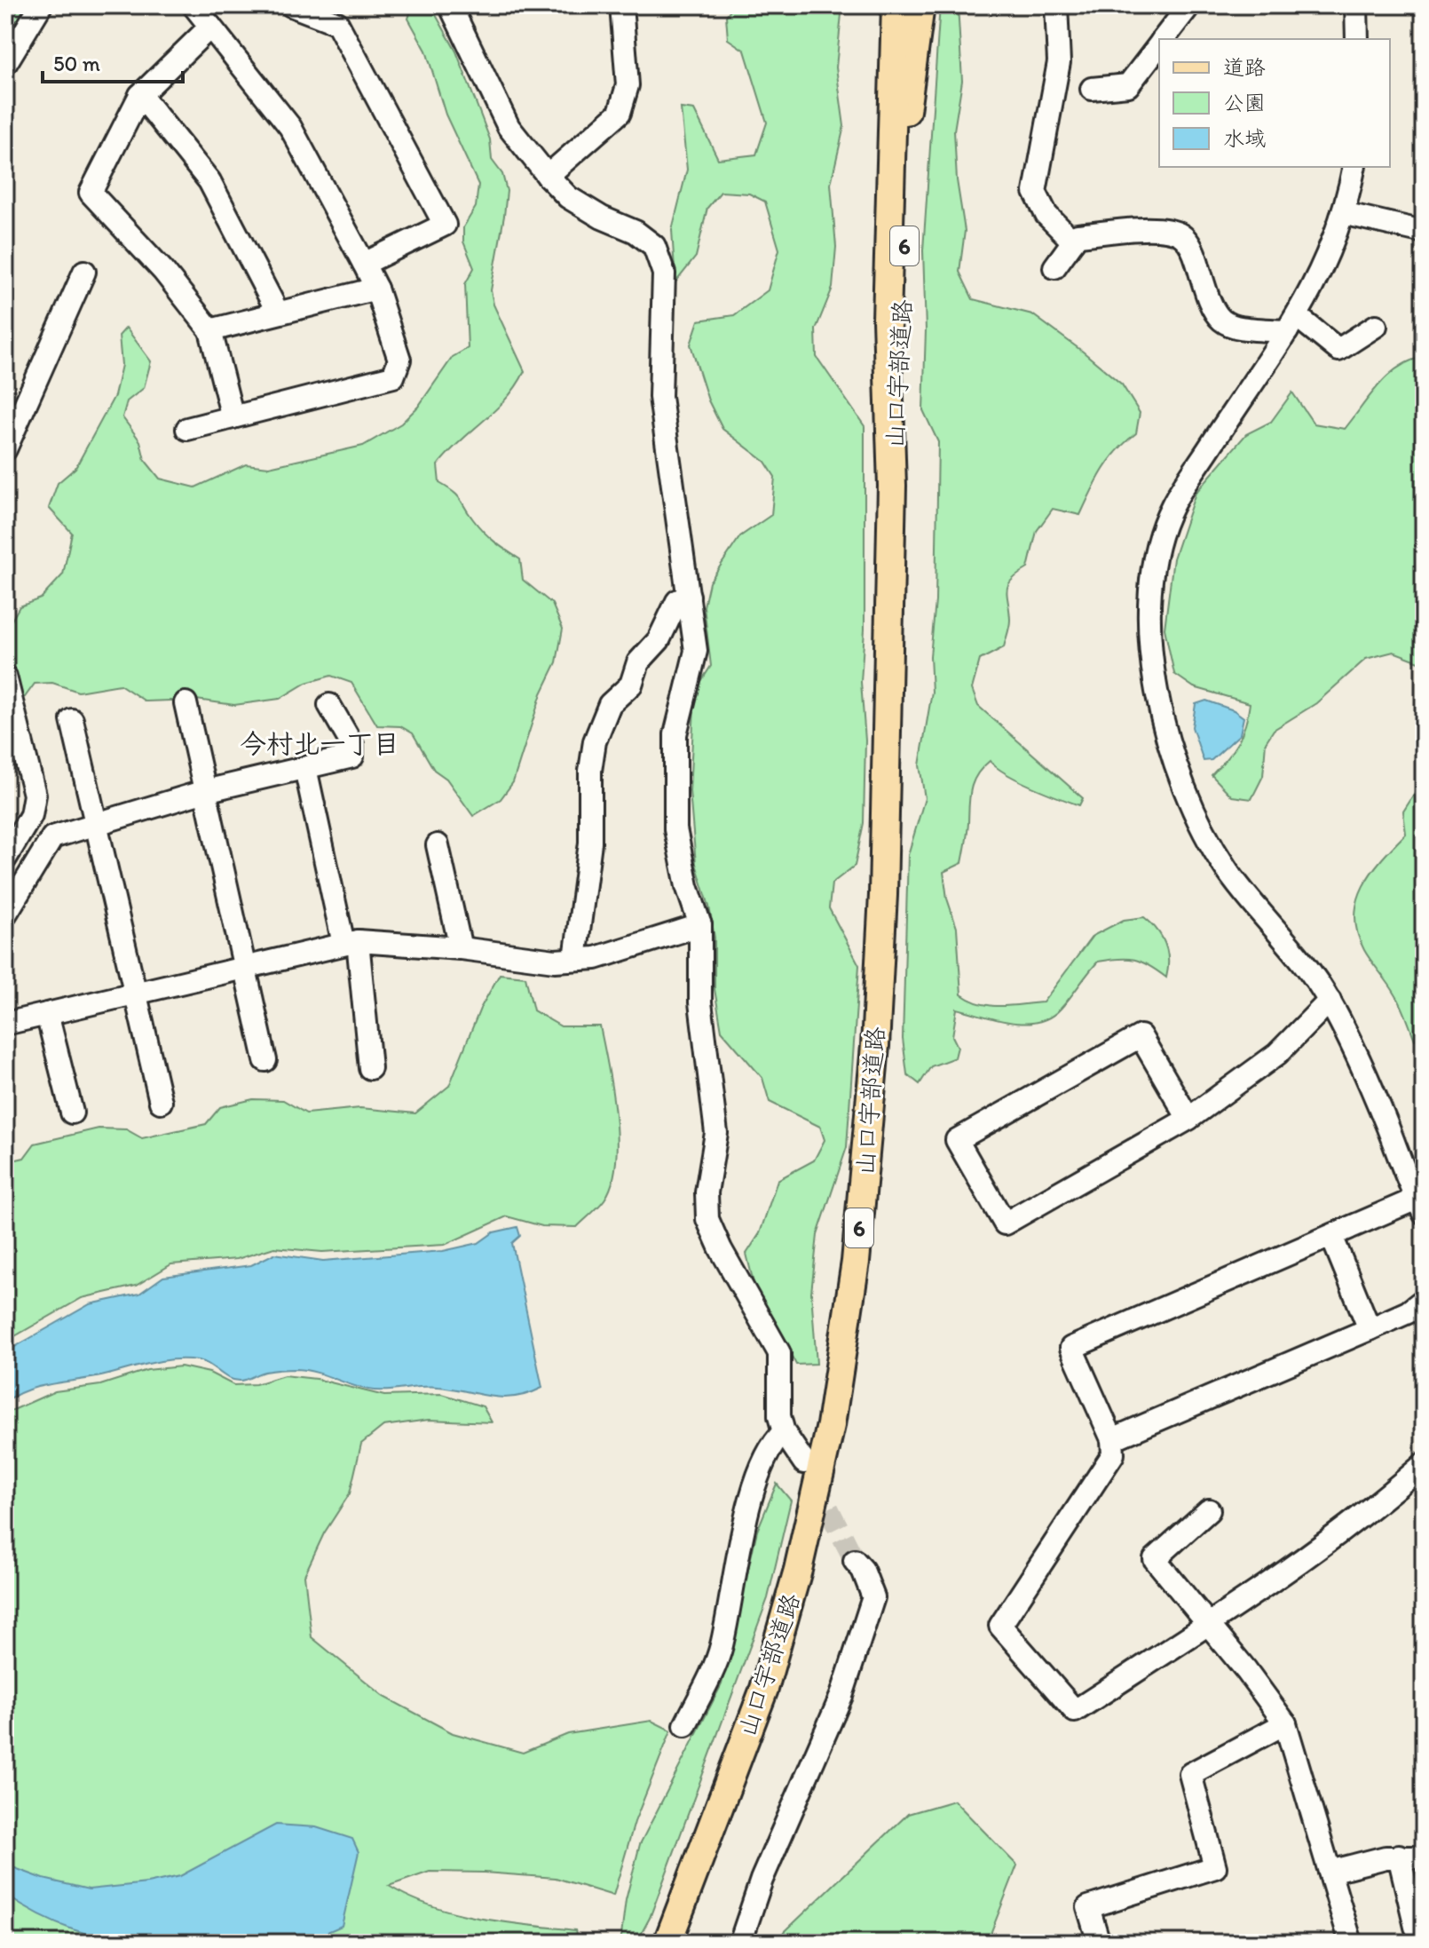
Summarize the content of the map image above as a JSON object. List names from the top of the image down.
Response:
{
  "streets": {
    "main road": ["6", "山口宇部道路"]
  },
  "districts": ["今村北一丁目"],
  "legend": ["道路", "公園", "水域"],
  "scale_bar": "50 m"
}
